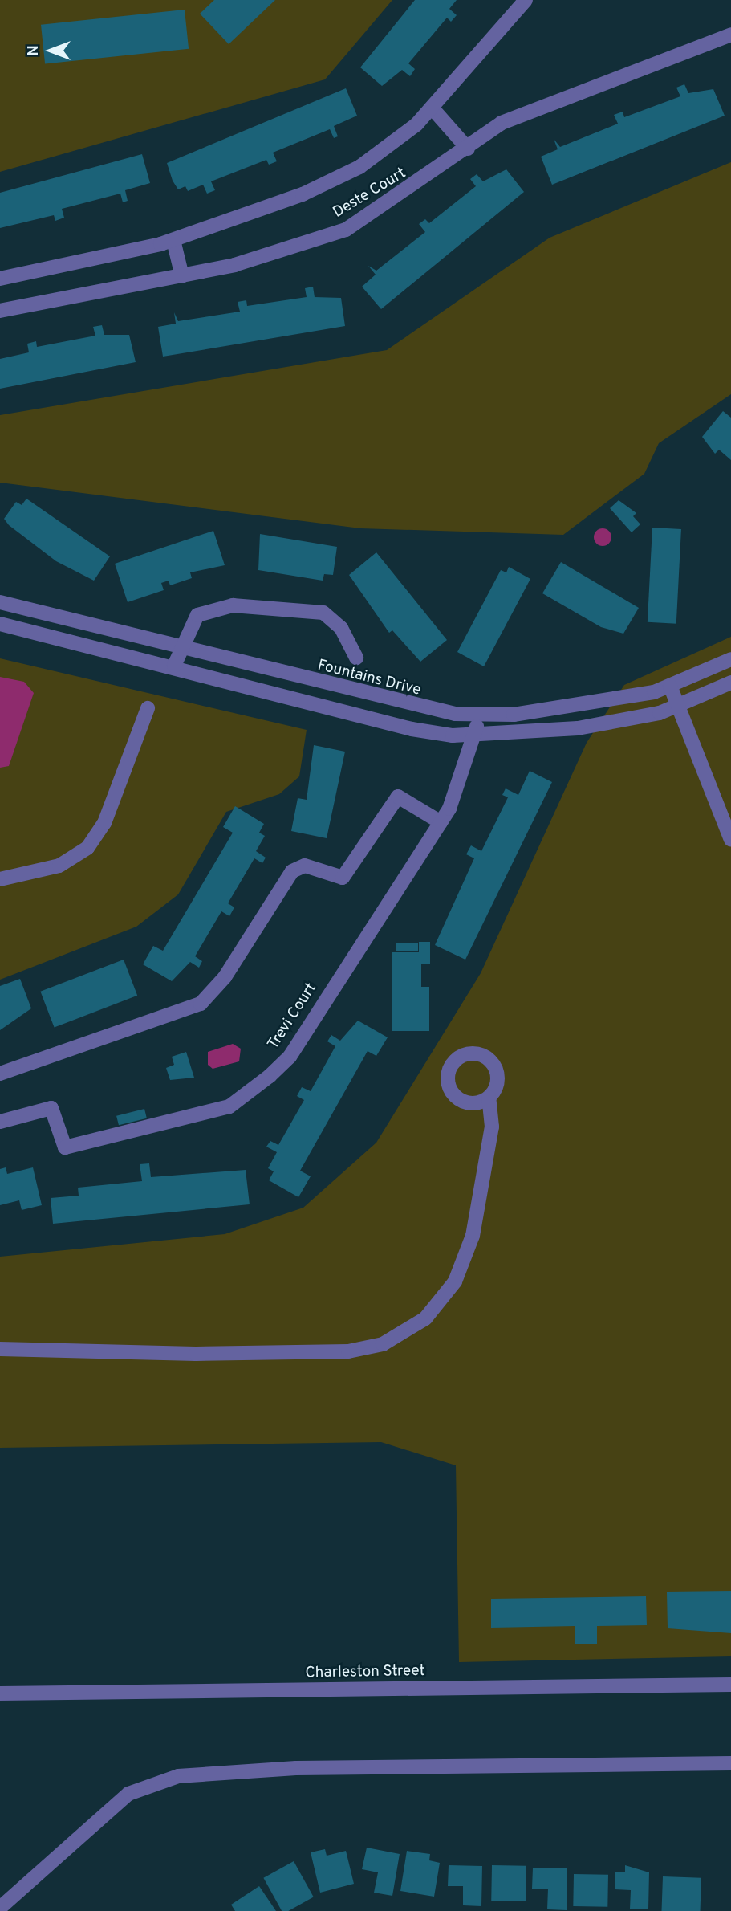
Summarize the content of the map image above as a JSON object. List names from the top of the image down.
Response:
{
  "streets": {
    "street": [
      "Deste Court",
      "Fountains Drive",
      "Trevi Court",
      "Charleston Street"
    ]
  },
  "crossings": [
    ["Fountains Drive", "Trevi Court"]
  ],
  "north": "left"
}
